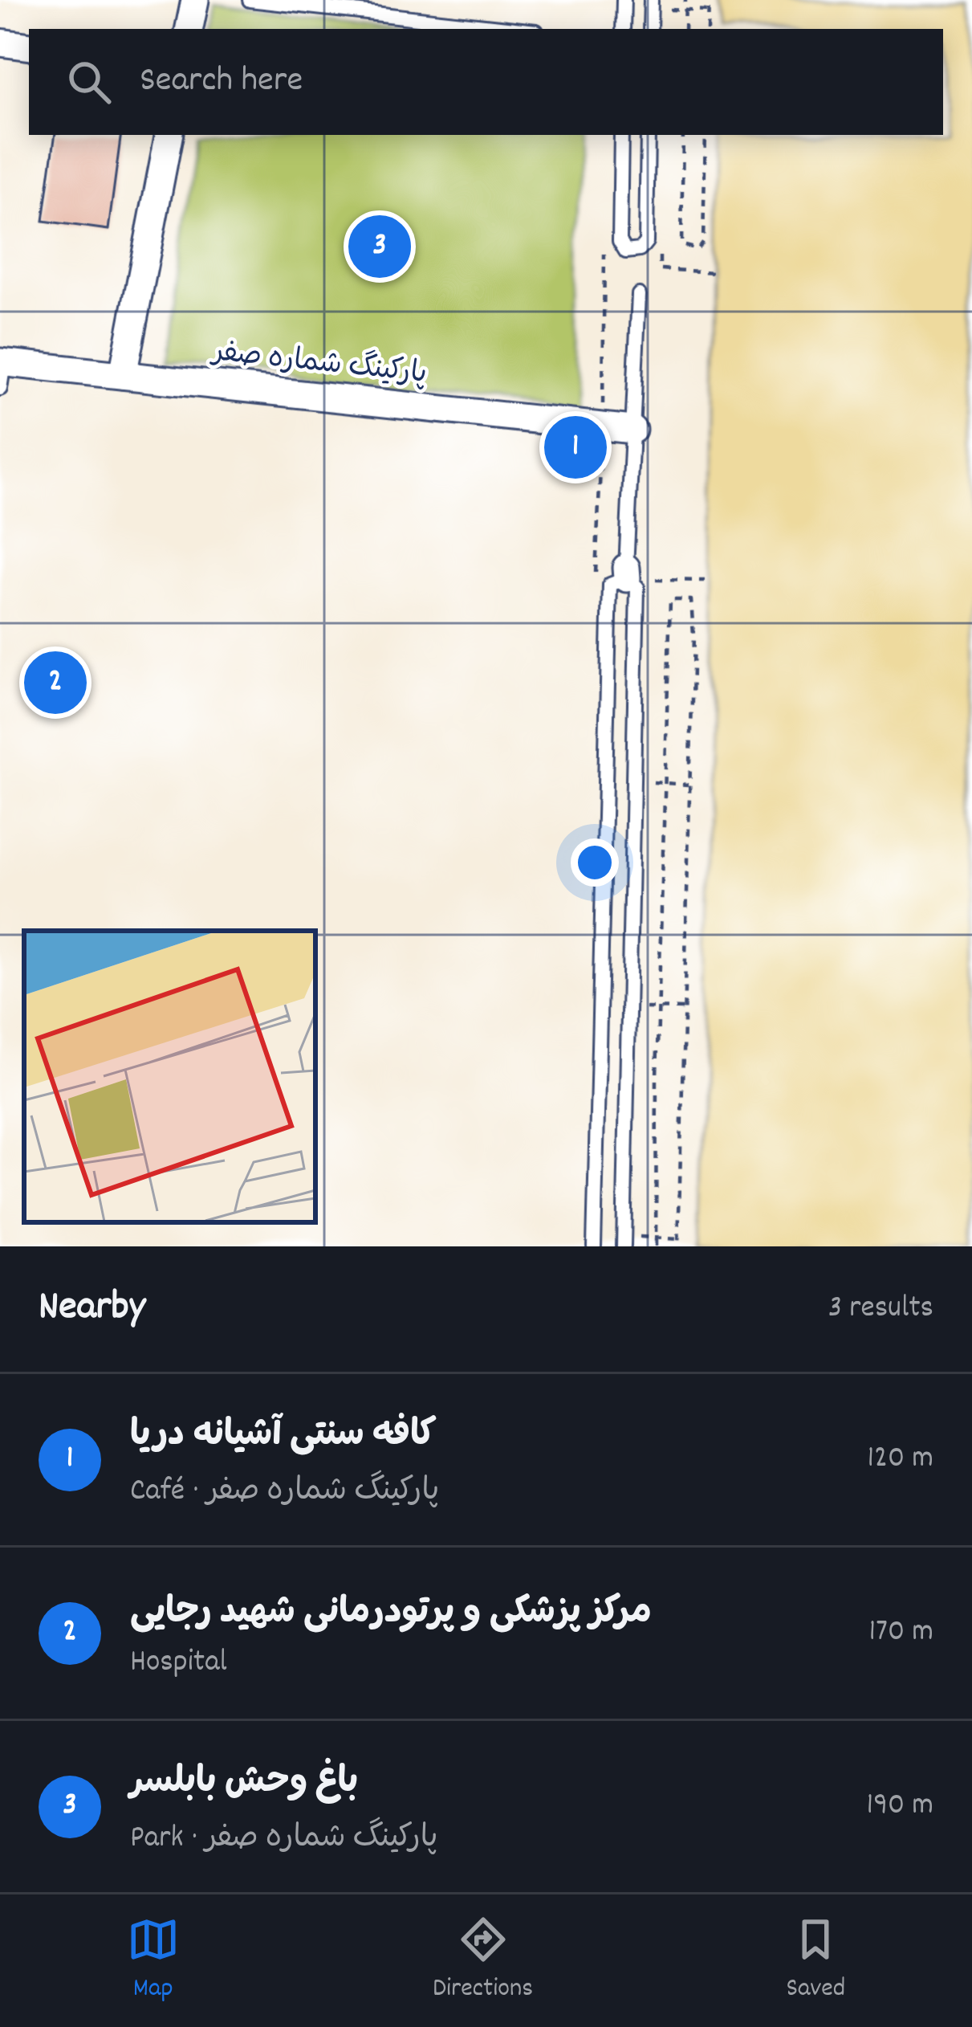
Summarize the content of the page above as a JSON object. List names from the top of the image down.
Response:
{
  "streets": {
    "street": ["پارکینگ شماره صفر"]
  },
  "page": {
    "search": "Search here",
    "pins": ["3", "1", "2"],
    "heading": ["Nearby", "3 results"],
    "list": [
      {
        "mark": "1",
        "name": "کافه سنتی آشیانه دریا",
        "note": "Café · پارکینگ شماره صفر",
        "value": "120 m"
      },
      {
        "mark": "2",
        "name": "مرکز پزشکی و پرتودرمانی شهید رجایی",
        "note": "Hospital",
        "value": "170 m"
      },
      {
        "mark": "3",
        "name": "باغ وحش بابلسر",
        "note": "Park · پارکینگ شماره صفر",
        "value": "190 m"
      }
    ],
    "nav": ["Map", "Directions", "Saved"]
  }
}
